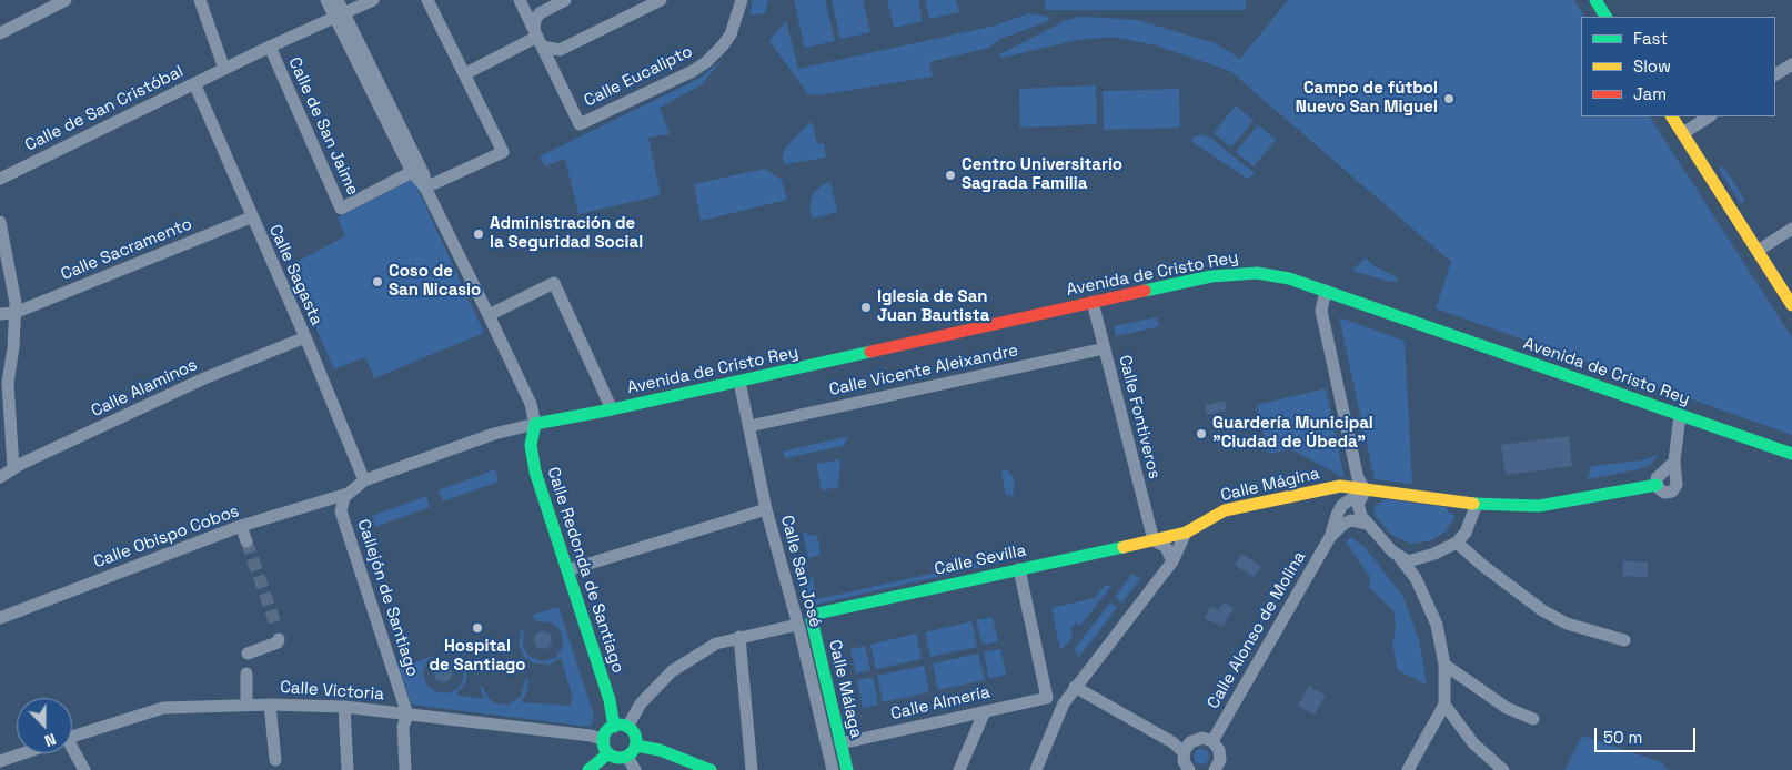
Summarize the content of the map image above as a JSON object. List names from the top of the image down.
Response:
{
  "streets": {
    "street": [
      "Calle Eucalipto",
      "Calle de San Cristóbal",
      "Calle de San Jaime",
      "Calle Sacramento",
      "Avenida de Cristo Rey",
      "Calle Sagasta",
      "Calle Vicente Aleixandre",
      "Calle Alaminos",
      "Calle Fontiveros",
      "Calle Mágina",
      "Calle Obispo Cobos",
      "Calle Sevilla",
      "Calle Redonda de Santiago",
      "Calle San José",
      "Callejón de Santiago",
      "Calle Alonso de Molina",
      "Calle Málaga",
      "Calle Victoria",
      "Calle Almería"
    ]
  },
  "crossings": [
    ["Calle de San Cristóbal", "Calle de San Jaime"],
    ["Calle de San Cristóbal", "Calle Sagasta"],
    ["Calle Sacramento", "Calle Sagasta"],
    ["Avenida de Cristo Rey", "Calle Fontiveros"],
    ["Avenida de Cristo Rey", "Calle Mágina"],
    ["Avenida de Cristo Rey", "Calle Obispo Cobos"],
    ["Avenida de Cristo Rey", "Calle Redonda de Santiago"],
    ["Avenida de Cristo Rey", "Calle San José"],
    ["Calle Sagasta", "Calle Alaminos"],
    ["Calle Sagasta", "Calle Obispo Cobos"],
    ["Calle Vicente Aleixandre", "Calle Fontiveros"],
    ["Calle Vicente Aleixandre", "Calle San José"],
    ["Calle Fontiveros", "Calle Mágina"],
    ["Calle Fontiveros", "Calle Sevilla"],
    ["Calle Mágina", "Calle Sevilla"],
    ["Calle Mágina", "Calle Alonso de Molina"],
    ["Calle Obispo Cobos", "Calle Redonda de Santiago"],
    ["Calle Obispo Cobos", "Callejón de Santiago"],
    ["Calle Sevilla", "Calle Málaga"],
    ["Calle Redonda de Santiago", "Calle Victoria"],
    ["Callejón de Santiago", "Calle Victoria"],
    ["Calle Málaga", "Calle Almería"]
  ],
  "places": [
    "Campo de fútbol Nuevo San Miguel",
    "Centro Universitario Sagrada Familia",
    "Administración de la Seguridad Social",
    "Coso de San Nicasio",
    "Iglesia de San Juan Bautista",
    "Guardería Municipal \"Ciudad de Úbeda\"",
    "Hospital de Santiago"
  ],
  "legend": ["Fast", "Slow", "Jam"],
  "scale_bar": "50 m",
  "north": "bottom"
}
